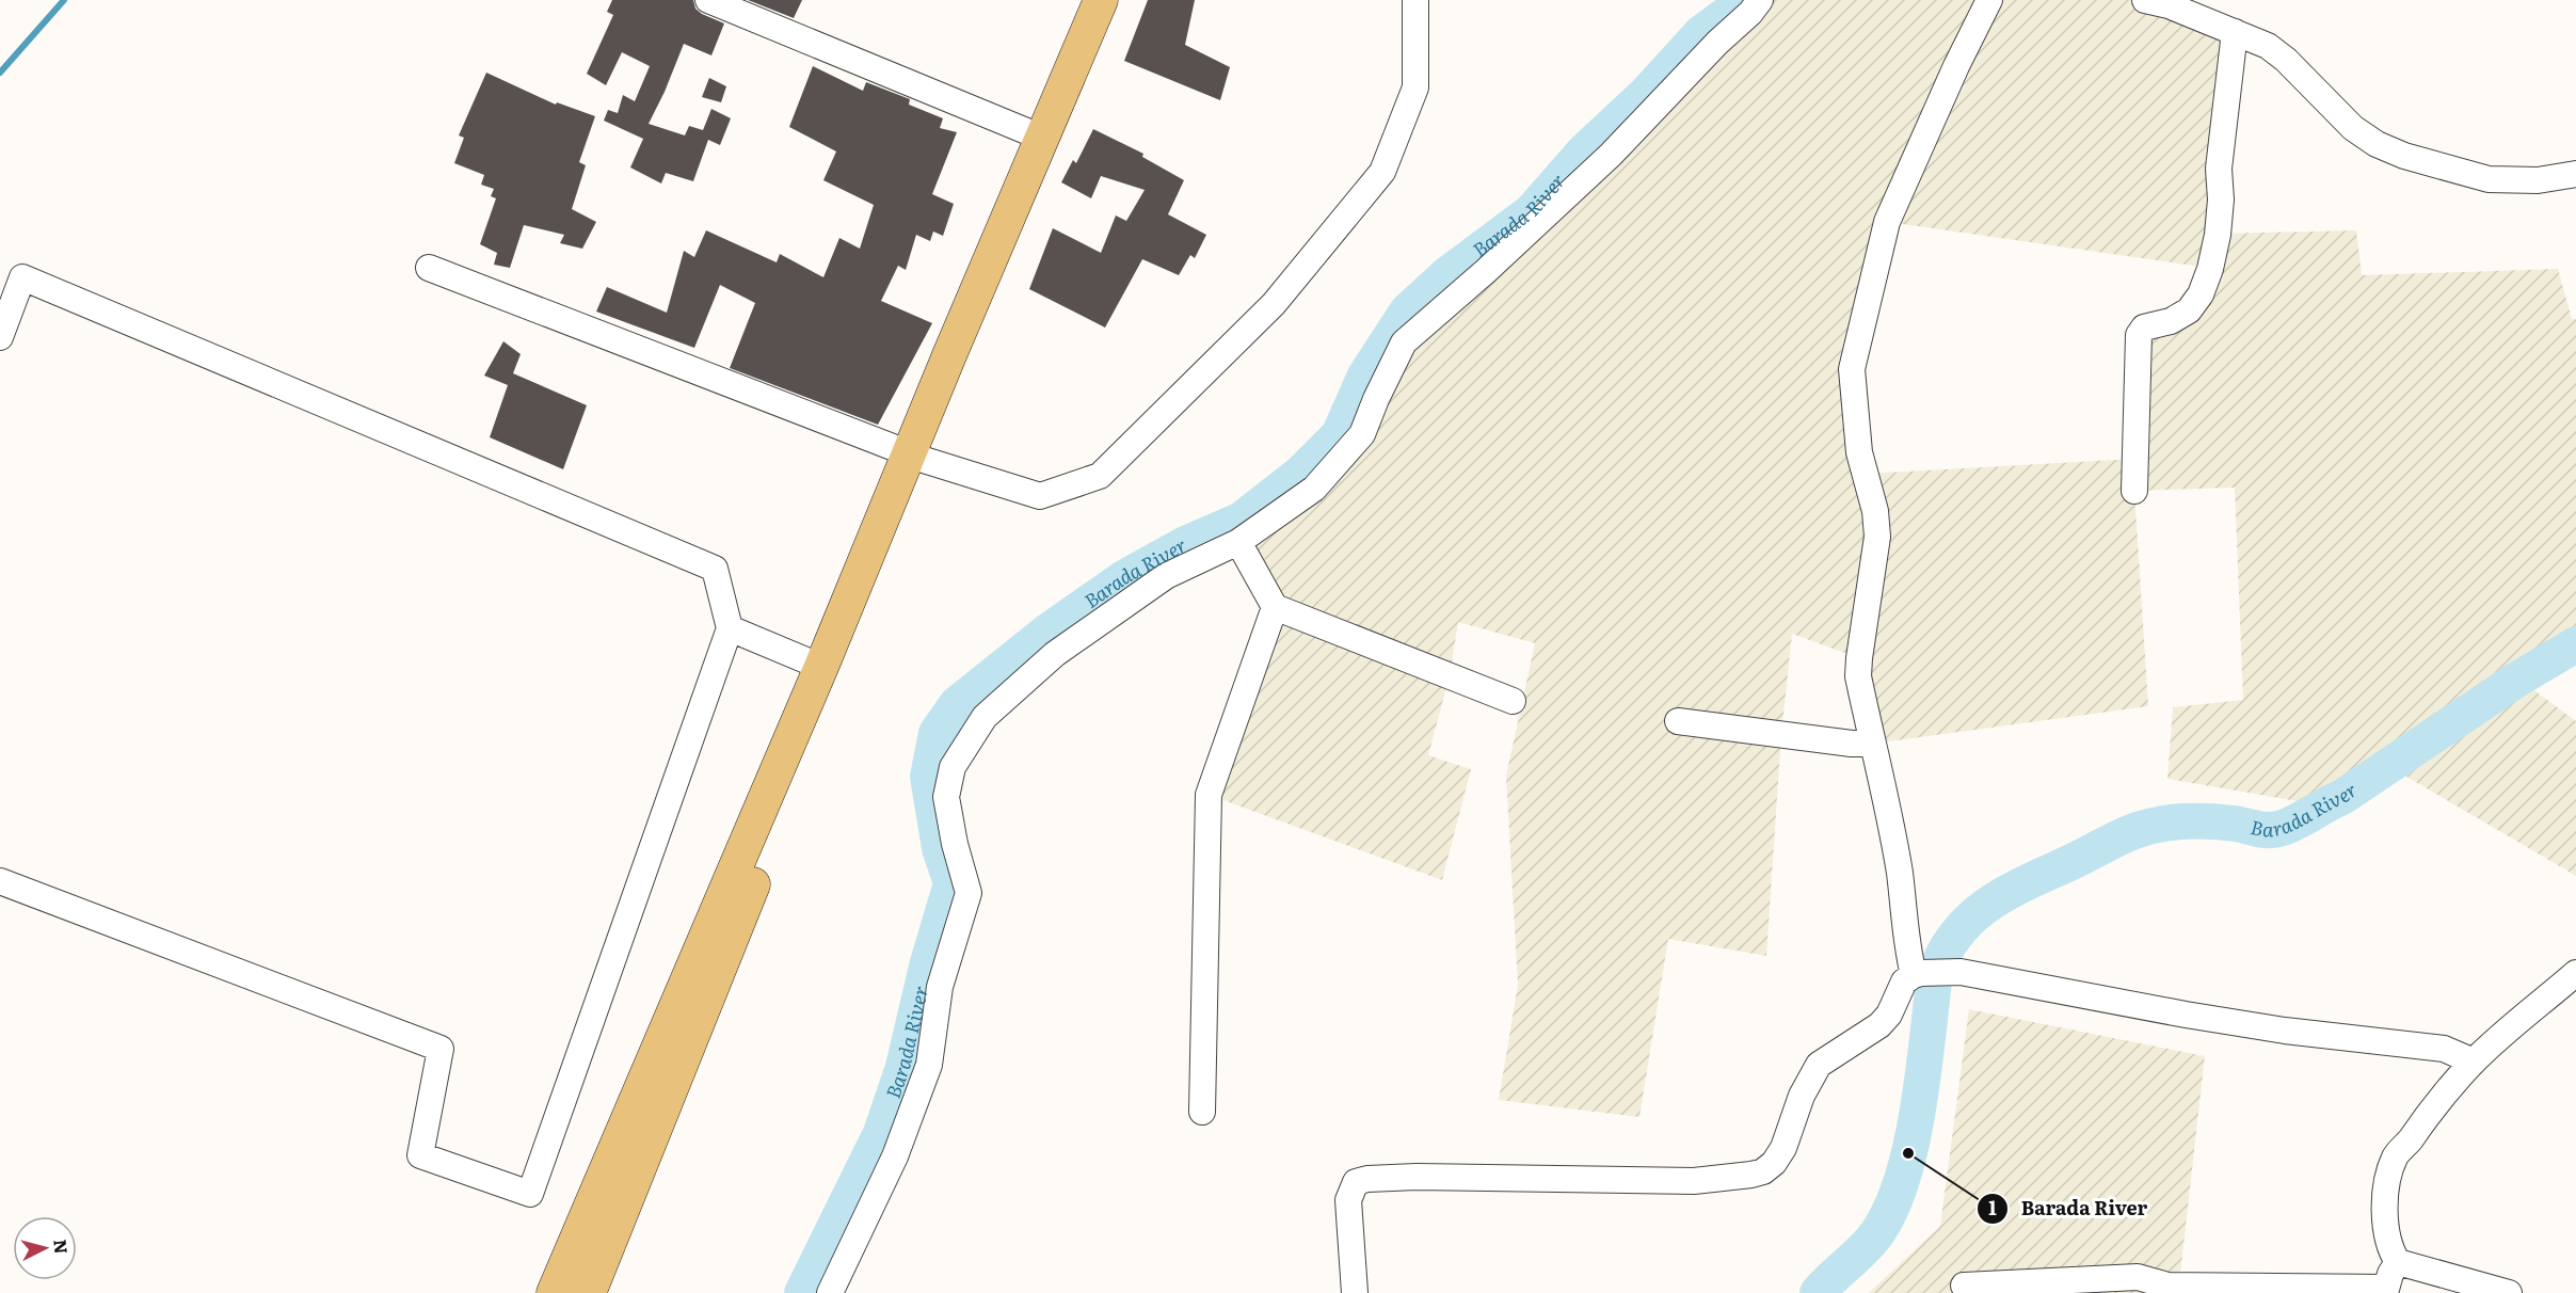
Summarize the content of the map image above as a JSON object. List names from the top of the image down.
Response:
{
  "water": ["Barada River"],
  "places": ["Barada River"],
  "north": "right"
}
